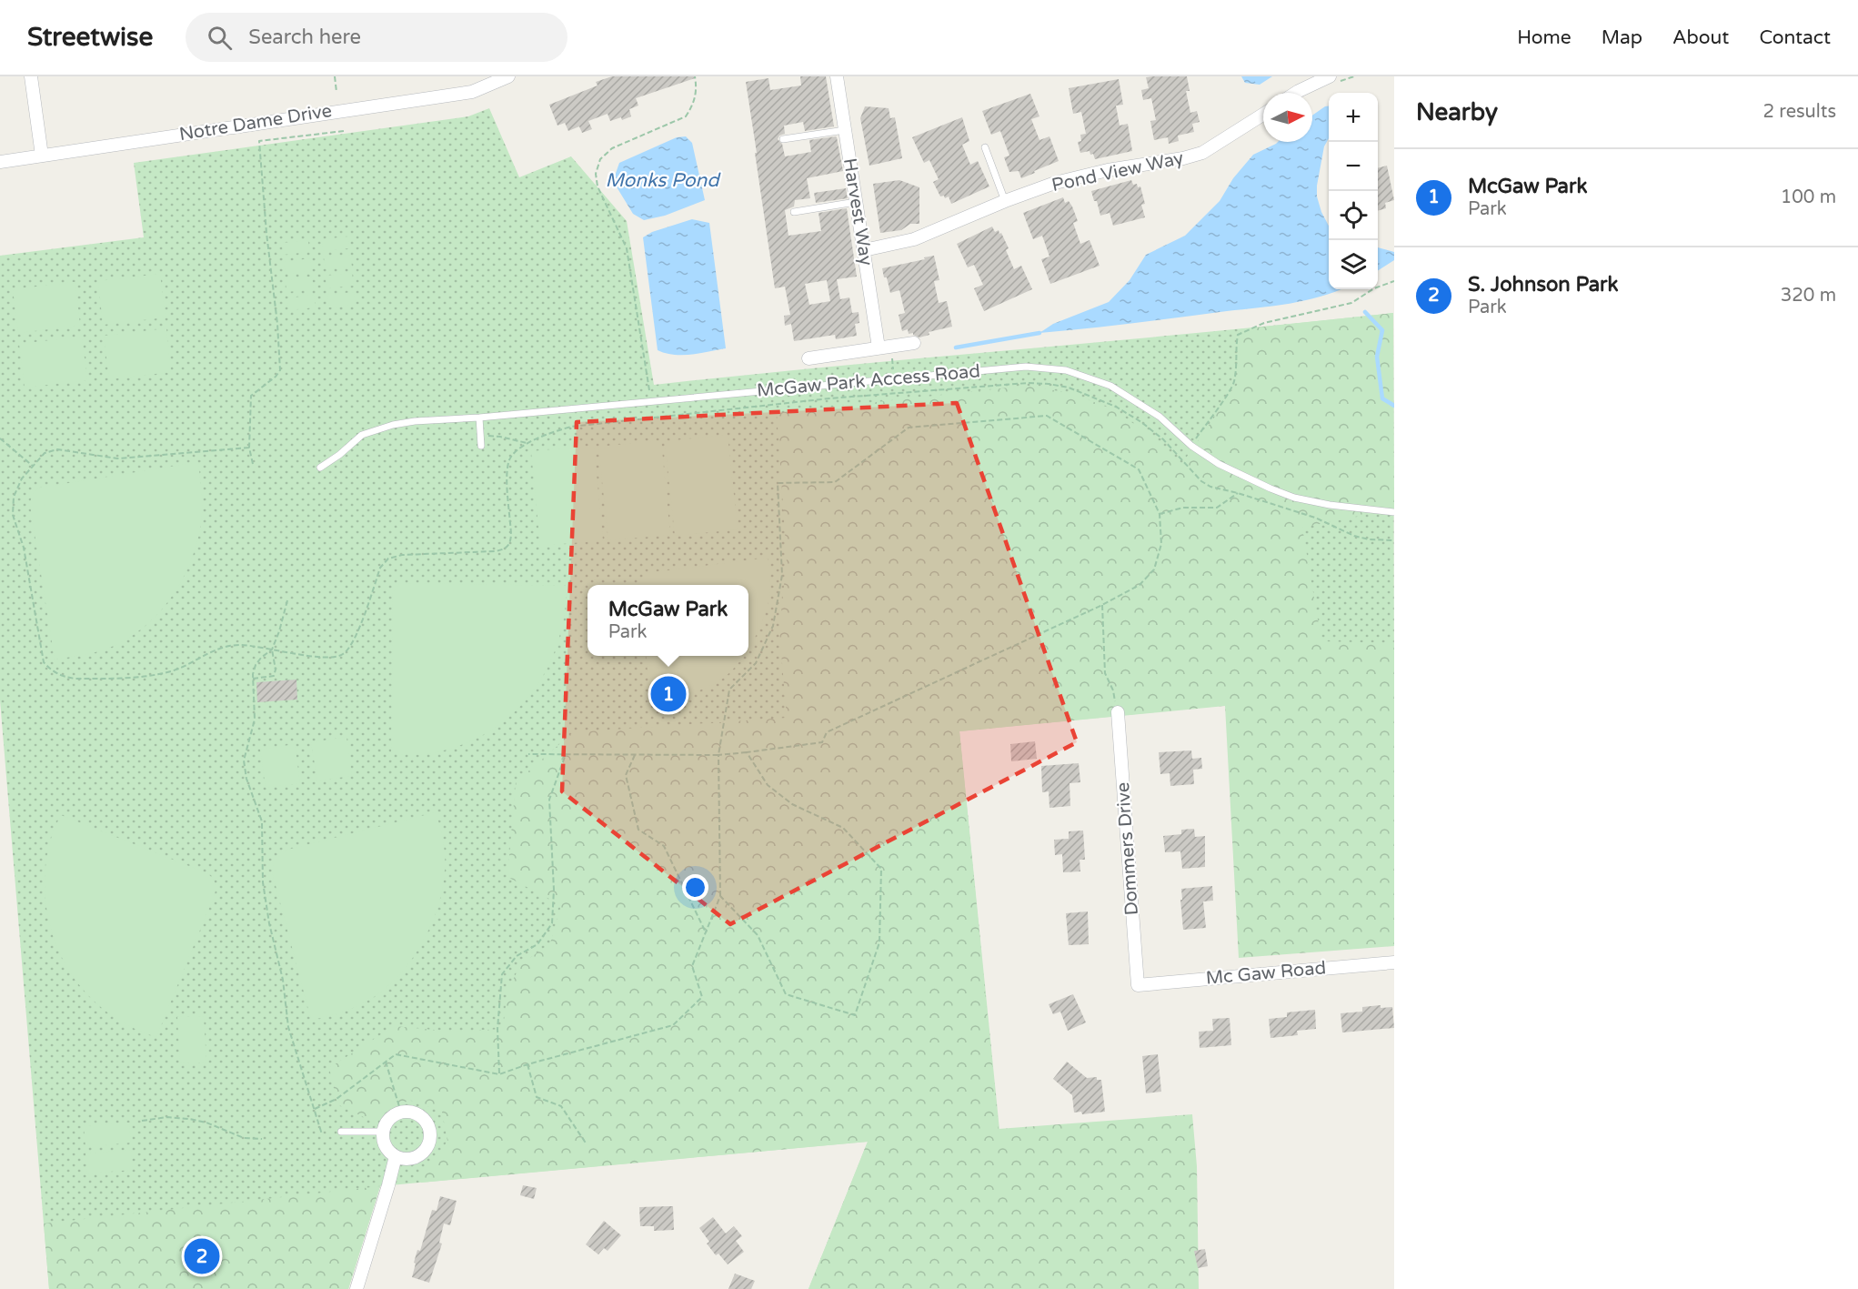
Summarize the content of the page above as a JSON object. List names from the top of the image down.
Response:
{
  "streets": {
    "street": [
      "Notre Dame Drive",
      "Pond View Way",
      "Harvest Way",
      "Dommers Drive",
      "Mc Gaw Road"
    ],
    "lane": ["McGaw Park Access Road"]
  },
  "crossings": [
    ["Pond View Way", "Harvest Way"],
    ["Dommers Drive", "Mc Gaw Road"]
  ],
  "water": ["Monks Pond"],
  "north": "right",
  "page": {
    "header": "Streetwise",
    "search": "Search here",
    "nav": [
      "Home",
      "Map",
      "About",
      "Contact"
    ],
    "heading": ["Nearby", "2 results"],
    "map_buttons": ["+", "−"],
    "list": [
      {
        "mark": "1",
        "name": "McGaw Park",
        "note": "Park",
        "value": "100 m"
      },
      {
        "mark": "2",
        "name": "S. Johnson Park",
        "note": "Park",
        "value": "320 m"
      }
    ],
    "popup": ["McGaw Park", "Park"],
    "pins": ["1", "2"]
  }
}
